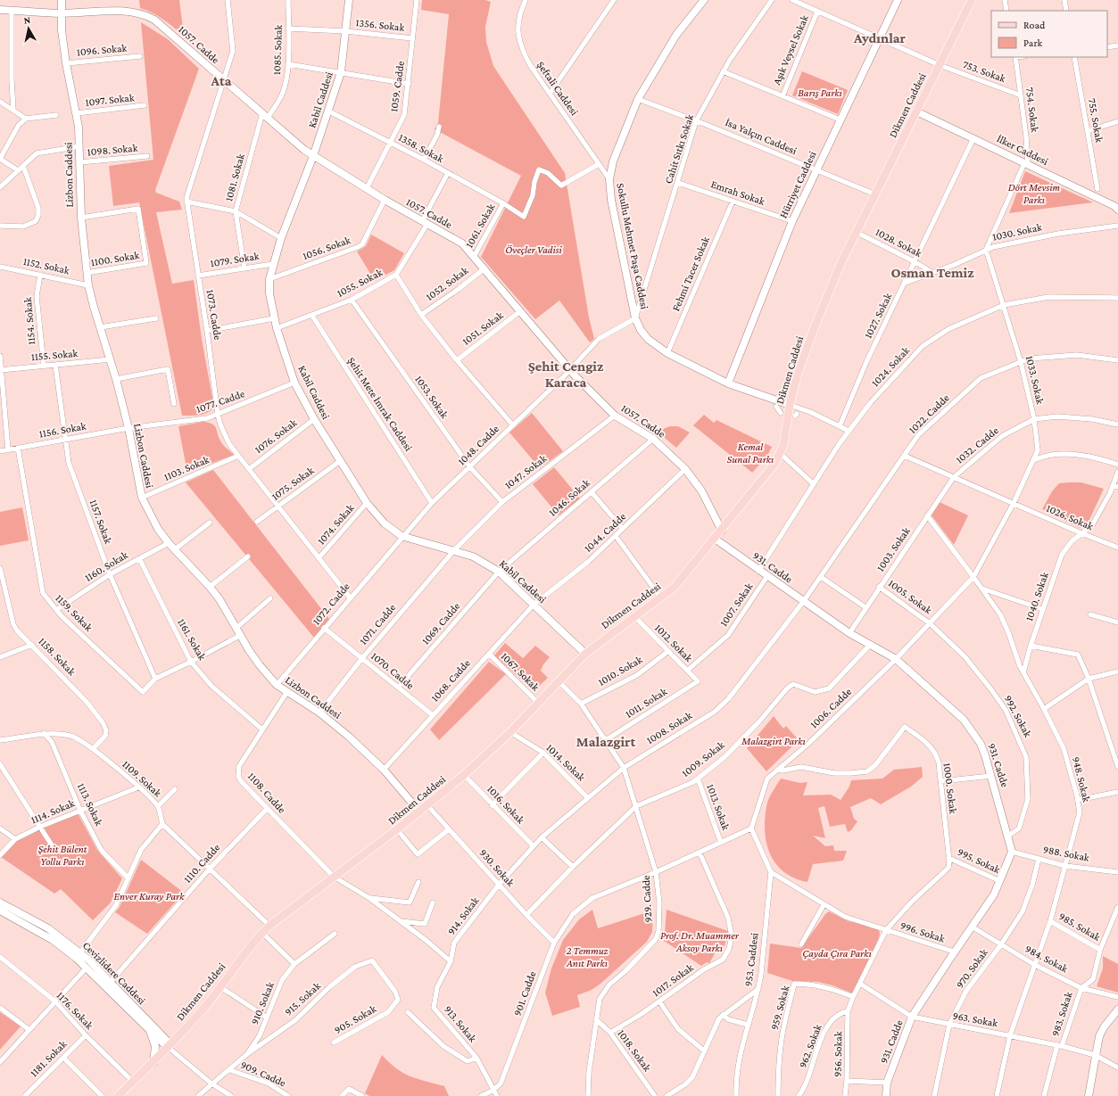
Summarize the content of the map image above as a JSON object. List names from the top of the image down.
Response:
{
  "streets": {
    "main road": [
      "1057. Cadde",
      "Kabil Caddesi",
      "Dikmen Caddesi",
      "İlker Caddesi",
      "Lizbon Caddesi",
      "Hürriyet Caddesi",
      "Sokullu Mehmet Paşa Caddesi",
      "931. Cadde",
      "Cevizlidere Caddesi"
    ],
    "street": [
      "1356. Sokak",
      "1096. Sokak",
      "1085. Sokak",
      "Aşık Veysel Sokak",
      "753. Sokak",
      "1059. Cadde",
      "Şeftali Caddesi",
      "1097. Sokak",
      "754. Sokak",
      "755. Sokak",
      "İsa Yalçın Caddesi",
      "1358. Sokak",
      "Cahit Sıtkı Sokak",
      "1098. Sokak",
      "1081. Sokak",
      "Emrah Sokak",
      "1061. Sokak",
      "1030. Sokak",
      "1028. Sokak",
      "1056. Sokak",
      "1100. Sokak",
      "1079. Sokak",
      "1152. Sokak",
      "Fehmi Tacer Sokak",
      "1055. Sokak",
      "1052. Sokak",
      "1073. Cadde",
      "1027. Sokak",
      "1154. Sokak",
      "1051. Sokak",
      "1155. Sokak",
      "1024. Sokak",
      "1033. Sokak",
      "1053. Sokak",
      "1077. Cadde",
      "Şehit Mete İmrak Caddesi",
      "1022. Cadde",
      "1156. Sokak",
      "1076. Sokak",
      "1048. Cadde",
      "1032. Cadde",
      "1103. Sokak",
      "1047. Sokak",
      "1075. Sokak",
      "1046. Sokak",
      "1026. Sokak",
      "1157. Sokak",
      "1074. Sokak",
      "1044. Cadde",
      "1003. Sokak",
      "1160. Sokak",
      "1005. Sokak",
      "1040. Sokak",
      "1072. Cadde",
      "1007. Sokak",
      "1159. Sokak",
      "1069. Cadde",
      "1071. Cadde",
      "1161. Sokak",
      "1012. Sokak",
      "1158. Sokak",
      "1070. Cadde",
      "1010. Sokak",
      "1067. Sokak",
      "1068. Cadde",
      "1011. Sokak",
      "1006. Cadde",
      "992. Sokak",
      "1008. Sokak",
      "1009. Sokak",
      "1014. Sokak",
      "1109. Sokak",
      "948. Sokak",
      "1000. Sokak",
      "1108. Cadde",
      "1113. Sokak",
      "1016. Sokak",
      "1013. Sokak",
      "1114. Sokak",
      "988. Sokak",
      "995. Sokak",
      "1110. Cadde",
      "930. Sokak",
      "929. Cadde",
      "914. Sokak",
      "985. Sokak",
      "996. Sokak",
      "984. Sokak",
      "953. Caddesi",
      "970. Sokak",
      "1017. Sokak",
      "901. Cadde",
      "915. Sokak",
      "910. Sokak",
      "959. Sokak",
      "1176. Sokak",
      "983. Sokak",
      "905. Sokak",
      "963. Sokak",
      "913. Sokak",
      "962. Sokak",
      "1018. Sokak",
      "956. Sokak",
      "1181. Sokak",
      "909. Cadde"
    ]
  },
  "crossings": [
    ["1356. Sokak", "1085. Sokak"],
    ["1356. Sokak", "1059. Cadde"],
    ["1356. Sokak", "Kabil Caddesi"],
    ["1057. Cadde", "1085. Sokak"],
    ["1057. Cadde", "1059. Cadde"],
    ["1057. Cadde", "Kabil Caddesi"],
    ["1057. Cadde", "Dikmen Caddesi"],
    ["1057. Cadde", "Lizbon Caddesi"],
    ["1057. Cadde", "1081. Sokak"],
    ["1057. Cadde", "1061. Sokak"],
    ["1057. Cadde", "1056. Sokak"],
    ["1057. Cadde", "1055. Sokak"],
    ["1057. Cadde", "1052. Sokak"],
    ["1057. Cadde", "1073. Cadde"],
    ["1057. Cadde", "1051. Sokak"],
    ["1057. Cadde", "1048. Cadde"],
    ["1057. Cadde", "1047. Sokak"],
    ["1057. Cadde", "1046. Sokak"],
    ["1057. Cadde", "1044. Cadde"],
    ["1096. Sokak", "Lizbon Caddesi"],
    ["1085. Sokak", "1081. Sokak"],
    ["Aşık Veysel Sokak", "753. Sokak"],
    ["753. Sokak", "Dikmen Caddesi"],
    ["753. Sokak", "754. Sokak"],
    ["753. Sokak", "Hürriyet Caddesi"],
    ["1059. Cadde", "1358. Sokak"],
    ["Şeftali Caddesi", "1358. Sokak"],
    ["Şeftali Caddesi", "Sokullu Mehmet Paşa Caddesi"],
    ["1097. Sokak", "Lizbon Caddesi"],
    ["Kabil Caddesi", "Dikmen Caddesi"],
    ["Kabil Caddesi", "1358. Sokak"],
    ["Kabil Caddesi", "1056. Sokak"],
    ["Kabil Caddesi", "1079. Sokak"],
    ["Kabil Caddesi", "1055. Sokak"],
    ["Kabil Caddesi", "1077. Cadde"],
    ["Kabil Caddesi", "1076. Sokak"],
    ["Kabil Caddesi", "1048. Cadde"],
    ["Kabil Caddesi", "1047. Sokak"],
    ["Kabil Caddesi", "1075. Sokak"],
    ["Kabil Caddesi", "1046. Sokak"],
    ["Kabil Caddesi", "1074. Sokak"],
    ["Kabil Caddesi", "1044. Cadde"],
    ["Kabil Caddesi", "1072. Cadde"],
    ["Kabil Caddesi", "1069. Cadde"],
    ["Kabil Caddesi", "1071. Cadde"],
    ["Kabil Caddesi", "1068. Cadde"],
    ["Dikmen Caddesi", "İsa Yalçın Caddesi"],
    ["Dikmen Caddesi", "İlker Caddesi"],
    ["Dikmen Caddesi", "Lizbon Caddesi"],
    ["Dikmen Caddesi", "1028. Sokak"],
    ["Dikmen Caddesi", "Sokullu Mehmet Paşa Caddesi"],
    ["Dikmen Caddesi", "931. Cadde"],
    ["Dikmen Caddesi", "1012. Sokak"],
    ["Dikmen Caddesi", "1067. Sokak"],
    ["Dikmen Caddesi", "1014. Sokak"],
    ["Dikmen Caddesi", "1108. Cadde"],
    ["Dikmen Caddesi", "1016. Sokak"],
    ["Dikmen Caddesi", "930. Sokak"],
    ["Dikmen Caddesi", "929. Cadde"],
    ["Dikmen Caddesi", "Cevizlidere Caddesi"],
    ["Dikmen Caddesi", "1176. Sokak"],
    ["754. Sokak", "İlker Caddesi"],
    ["İsa Yalçın Caddesi", "Cahit Sıtkı Sokak"],
    ["İsa Yalçın Caddesi", "Hürriyet Caddesi"],
    ["İsa Yalçın Caddesi", "Sokullu Mehmet Paşa Caddesi"],
    ["1358. Sokak", "1061. Sokak"],
    ["1358. Sokak", "1055. Sokak"],
    ["Cahit Sıtkı Sokak", "Emrah Sokak"],
    ["Cahit Sıtkı Sokak", "Sokullu Mehmet Paşa Caddesi"],
    ["Cahit Sıtkı Sokak", "1048. Cadde"],
    ["1098. Sokak", "Lizbon Caddesi"],
    ["İlker Caddesi", "1027. Sokak"],
    ["Lizbon Caddesi", "1100. Sokak"],
    ["Lizbon Caddesi", "1152. Sokak"],
    ["Lizbon Caddesi", "1155. Sokak"],
    ["Lizbon Caddesi", "1077. Cadde"],
    ["Lizbon Caddesi", "1156. Sokak"],
    ["Lizbon Caddesi", "1103. Sokak"],
    ["Lizbon Caddesi", "1160. Sokak"],
    ["Lizbon Caddesi", "1072. Cadde"],
    ["Lizbon Caddesi", "1159. Sokak"],
    ["Lizbon Caddesi", "1071. Cadde"],
    ["Lizbon Caddesi", "1068. Cadde"],
    ["Lizbon Caddesi", "1108. Cadde"],
    ["1081. Sokak", "1079. Sokak"],
    ["Hürriyet Caddesi", "Emrah Sokak"],
    ["Hürriyet Caddesi", "Sokullu Mehmet Paşa Caddesi"],
    ["Emrah Sokak", "Fehmi Tacer Sokak"],
    ["1030. Sokak", "1028. Sokak"],
    ["1030. Sokak", "1027. Sokak"],
    ["1030. Sokak", "1033. Sokak"],
    ["1028. Sokak", "1027. Sokak"],
    ["Sokullu Mehmet Paşa Caddesi", "Fehmi Tacer Sokak"],
    ["Sokullu Mehmet Paşa Caddesi", "1048. Cadde"],
    ["1079. Sokak", "1073. Cadde"],
    ["1152. Sokak", "1154. Sokak"],
    ["1055. Sokak", "1053. Sokak"],
    ["1055. Sokak", "Şehit Mete İmrak Caddesi"],
    ["1073. Cadde", "1077. Cadde"],
    ["1073. Cadde", "1076. Sokak"],
    ["1073. Cadde", "1103. Sokak"],
    ["1073. Cadde", "1075. Sokak"],
    ["1073. Cadde", "1074. Sokak"],
    ["1073. Cadde", "1072. Cadde"],
    ["1154. Sokak", "1155. Sokak"],
    ["1155. Sokak", "1157. Sokak"],
    ["1024. Sokak", "1033. Sokak"],
    ["1024. Sokak", "931. Cadde"],
    ["1033. Sokak", "1022. Cadde"],
    ["1033. Sokak", "1032. Cadde"],
    ["1033. Sokak", "1026. Sokak"],
    ["1033. Sokak", "1006. Cadde"],
    ["1053. Sokak", "1048. Cadde"],
    ["1053. Sokak", "1047. Sokak"],
    ["1077. Cadde", "1156. Sokak"],
    ["Şehit Mete İmrak Caddesi", "1048. Cadde"],
    ["1022. Cadde", "1026. Sokak"],
    ["1022. Cadde", "931. Cadde"],
    ["1022. Cadde", "1008. Sokak"],
    ["1156. Sokak", "1157. Sokak"],
    ["1156. Sokak", "1159. Sokak"],
    ["1048. Cadde", "1072. Cadde"],
    ["1032. Cadde", "1026. Sokak"],
    ["1032. Cadde", "1003. Sokak"],
    ["1047. Sokak", "1071. Cadde"],
    ["1046. Sokak", "1069. Cadde"],
    ["1026. Sokak", "1003. Sokak"],
    ["1026. Sokak", "1040. Sokak"],
    ["1026. Sokak", "1006. Cadde"],
    ["1157. Sokak", "1160. Sokak"],
    ["1157. Sokak", "1159. Sokak"],
    ["1044. Cadde", "1068. Cadde"],
    ["1003. Sokak", "931. Cadde"],
    ["1003. Sokak", "1005. Sokak"],
    ["1003. Sokak", "948. Sokak"],
    ["1160. Sokak", "1159. Sokak"],
    ["1160. Sokak", "1161. Sokak"],
    ["931. Cadde", "1007. Sokak"],
    ["931. Cadde", "1006. Cadde"],
    ["931. Cadde", "992. Sokak"],
    ["931. Cadde", "1008. Sokak"],
    ["931. Cadde", "1009. Sokak"],
    ["931. Cadde", "988. Sokak"],
    ["931. Cadde", "995. Sokak"],
    ["931. Cadde", "996. Sokak"],
    ["931. Cadde", "984. Sokak"],
    ["931. Cadde", "963. Sokak"],
    ["1005. Sokak", "1006. Cadde"],
    ["1005. Sokak", "992. Sokak"],
    ["1040. Sokak", "948. Sokak"],
    ["1072. Cadde", "1070. Cadde"],
    ["1007. Sokak", "1012. Sokak"],
    ["1159. Sokak", "1161. Sokak"],
    ["1069. Cadde", "1070. Cadde"],
    ["1071. Cadde", "1070. Cadde"],
    ["1161. Sokak", "1108. Cadde"],
    ["1012. Sokak", "1010. Sokak"],
    ["1012. Sokak", "1011. Sokak"],
    ["1158. Sokak", "1109. Sokak"],
    ["1070. Cadde", "1068. Cadde"],
    ["1010. Sokak", "929. Cadde"],
    ["1067. Sokak", "1068. Cadde"],
    ["1011. Sokak", "929. Cadde"],
    ["1006. Cadde", "992. Sokak"],
    ["1006. Cadde", "948. Sokak"],
    ["1006. Cadde", "1000. Sokak"],
    ["1008. Sokak", "1014. Sokak"],
    ["1008. Sokak", "1016. Sokak"],
    ["1008. Sokak", "930. Sokak"],
    ["1008. Sokak", "929. Cadde"],
    ["1008. Sokak", "914. Sokak"],
    ["1009. Sokak", "1013. Sokak"],
    ["1009. Sokak", "930. Sokak"],
    ["1009. Sokak", "929. Cadde"],
    ["1109. Sokak", "1113. Sokak"],
    ["1109. Sokak", "1114. Sokak"],
    ["948. Sokak", "988. Sokak"],
    ["948. Sokak", "985. Sokak"],
    ["948. Sokak", "984. Sokak"],
    ["948. Sokak", "963. Sokak"],
    ["1000. Sokak", "995. Sokak"],
    ["1000. Sokak", "996. Sokak"],
    ["1000. Sokak", "959. Sokak"],
    ["1000. Sokak", "963. Sokak"],
    ["1000. Sokak", "956. Sokak"],
    ["1108. Cadde", "1110. Cadde"],
    ["1113. Sokak", "1114. Sokak"],
    ["988. Sokak", "970. Sokak"],
    ["1110. Cadde", "Cevizlidere Caddesi"],
    ["930. Sokak", "914. Sokak"],
    ["930. Sokak", "901. Cadde"],
    ["929. Cadde", "901. Cadde"],
    ["929. Cadde", "1018. Sokak"],
    ["914. Sokak", "913. Sokak"],
    ["996. Sokak", "953. Caddesi"],
    ["984. Sokak", "970. Sokak"],
    ["984. Sokak", "983. Sokak"],
    ["970. Sokak", "963. Sokak"],
    ["1017. Sokak", "1018. Sokak"],
    ["901. Cadde", "913. Sokak"],
    ["915. Sokak", "910. Sokak"],
    ["915. Sokak", "905. Sokak"],
    ["910. Sokak", "909. Cadde"],
    ["959. Sokak", "956. Sokak"],
    ["1176. Sokak", "1181. Sokak"],
    ["983. Sokak", "963. Sokak"],
    ["962. Sokak", "956. Sokak"]
  ],
  "districts": [
    "Aydınlar",
    "Ata",
    "Osman Temiz",
    "Şehit Cengiz Karaca",
    "Malazgirt"
  ],
  "parks": [
    "Barış Parkı",
    "Dört Mevsim Parkı",
    "Öveçler Vadisi",
    "Kemal Sunal Parkı",
    "Malazgirt Parkı",
    "Şehit Bülent Yollu Parkı",
    "Enver Kuray Park",
    "Prof. Dr. Muammer Aksoy Parkı",
    "2 Temmuz Anıt Parkı",
    "Çayda Çıra Parkı"
  ],
  "legend": ["Road", "Park"],
  "north": "top"
}
